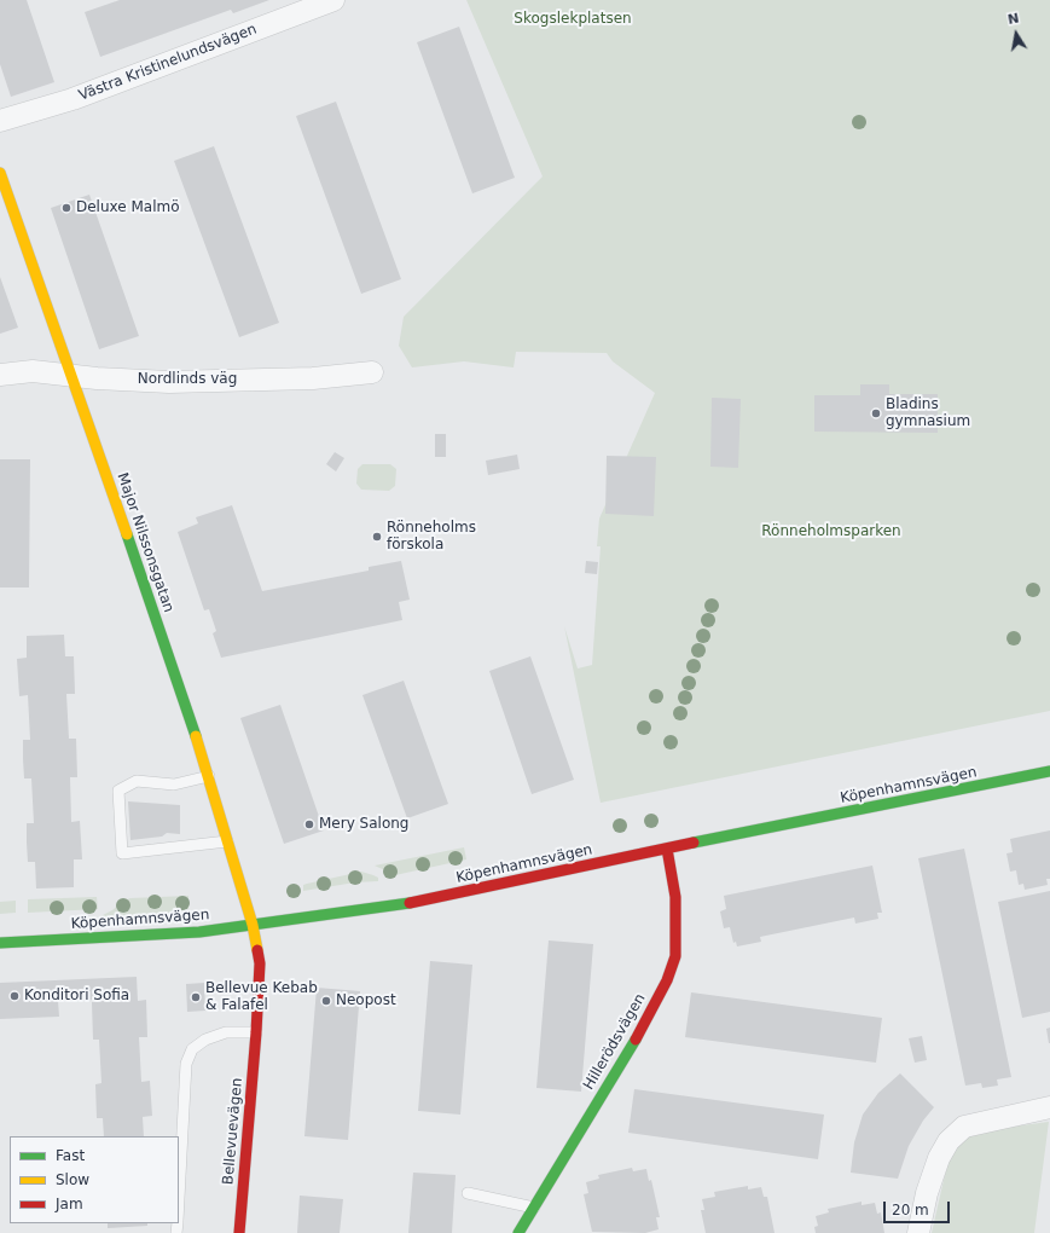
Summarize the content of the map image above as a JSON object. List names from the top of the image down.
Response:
{
  "streets": {
    "street": [
      "Västra Kristinelundsvägen",
      "Nordlinds väg",
      "Major Nilssonsgatan",
      "Köpenhamnsvägen",
      "Hillerödsvägen",
      "Bellevuevägen"
    ]
  },
  "crossings": [
    ["Nordlinds väg", "Major Nilssonsgatan"],
    ["Major Nilssonsgatan", "Köpenhamnsvägen"],
    ["Major Nilssonsgatan", "Bellevuevägen"],
    ["Köpenhamnsvägen", "Hillerödsvägen"],
    ["Köpenhamnsvägen", "Bellevuevägen"]
  ],
  "parks": ["Skogslekplatsen", "Rönneholmsparken"],
  "places": [
    "Deluxe Malmö",
    "Bladins gymnasium",
    "Rönneholms förskola",
    "Mery Salong",
    "Konditori Sofia",
    "Bellevue Kebab & Falafel",
    "Neopost"
  ],
  "legend": ["Fast", "Slow", "Jam"],
  "scale_bar": "20 m",
  "north": "top"
}
